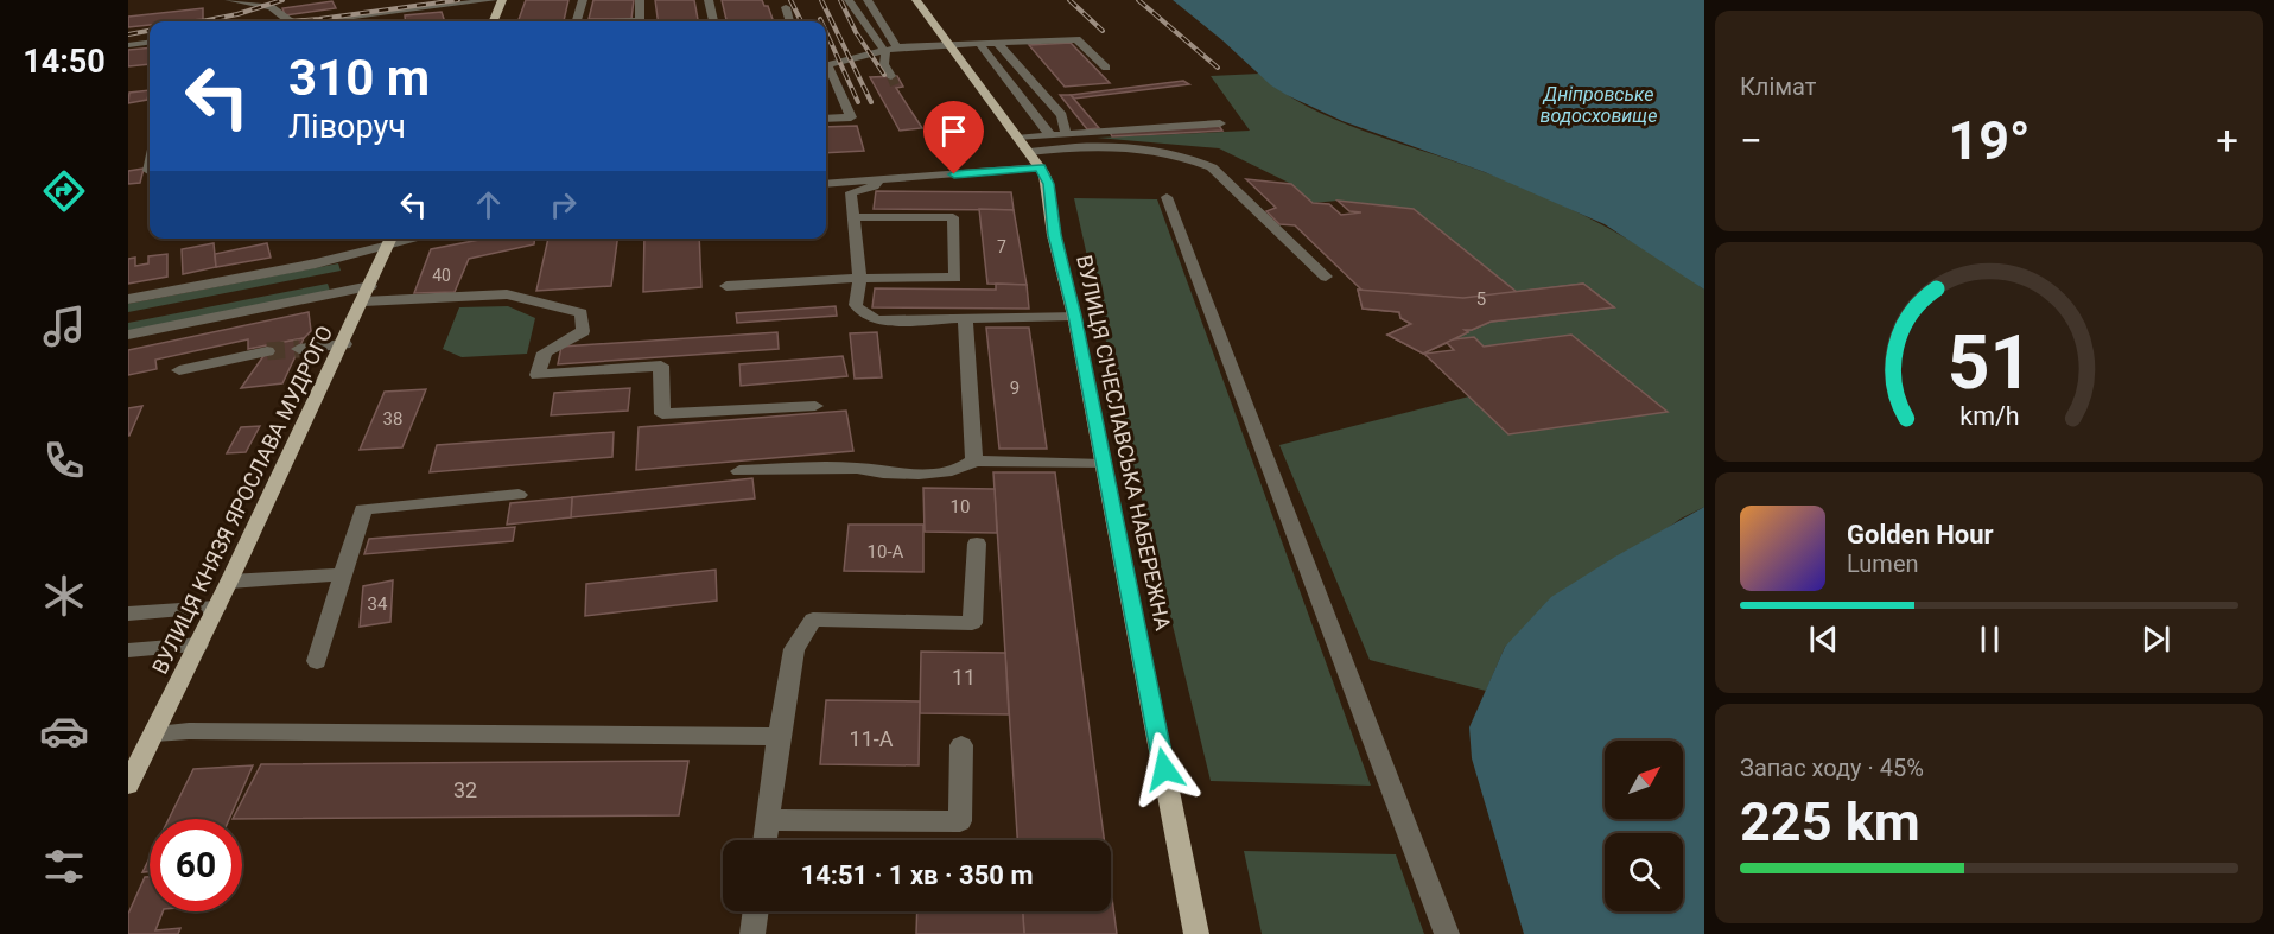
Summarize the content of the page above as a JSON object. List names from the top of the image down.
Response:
{
  "streets": {
    "main road": ["ВУЛИЦЯ СІЧЕСЛАВСЬКА НАБЕРЕЖНА", "ВУЛИЦЯ КНЯЗЯ ЯРОСЛАВА МУДРОГО"]
  },
  "water": ["Дніпровське водосховище"],
  "house_numbers": [
    "7",
    "40",
    "5",
    "9",
    "38",
    "10",
    "10-А",
    "34",
    "11",
    "11-А",
    "32"
  ],
  "north": "top right",
  "page": {
    "tabs": "14:50",
    "tile": [
      "Клімат",
      ["Запас ходу · 45%", "225 km"]
    ],
    "turn": ["310 m", "Ліворуч"],
    "heat": ["−", "19°", "+"],
    "song": ["Golden Hour", "Lumen"],
    "limit": "60",
    "trip": "14:51 · 1 хв · 350 m",
    "gauge": ["51", "km/h"]
  }
}
